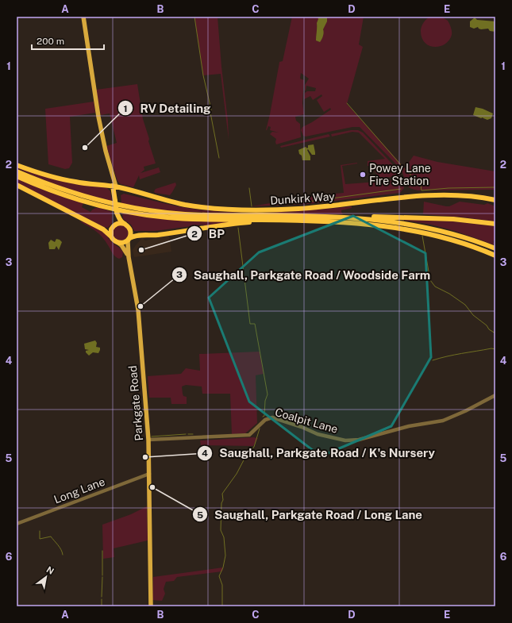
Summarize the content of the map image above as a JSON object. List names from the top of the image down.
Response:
{
  "streets": {
    "highway": ["Dunkirk Way"],
    "main road": ["Parkgate Road"],
    "street": ["Coalpit Lane", "Long Lane"]
  },
  "crossings": [
    ["Parkgate Road", "Coalpit Lane"],
    ["Parkgate Road", "Long Lane"]
  ],
  "places": [
    "RV Detailing",
    "Powey Lane Fire Station",
    "BP",
    "Saughall, Parkgate Road / Woodside Farm",
    "Saughall, Parkgate Road / K's Nursery",
    "Saughall, Parkgate Road / Long Lane"
  ],
  "scale_bar": "200 m",
  "north": "top right",
  "grid": {
    "columns": [
      "A",
      "B",
      "C",
      "D",
      "E"
    ],
    "rows": [
      "1",
      "2",
      "3",
      "4",
      "5",
      "6"
    ]
  }
}
